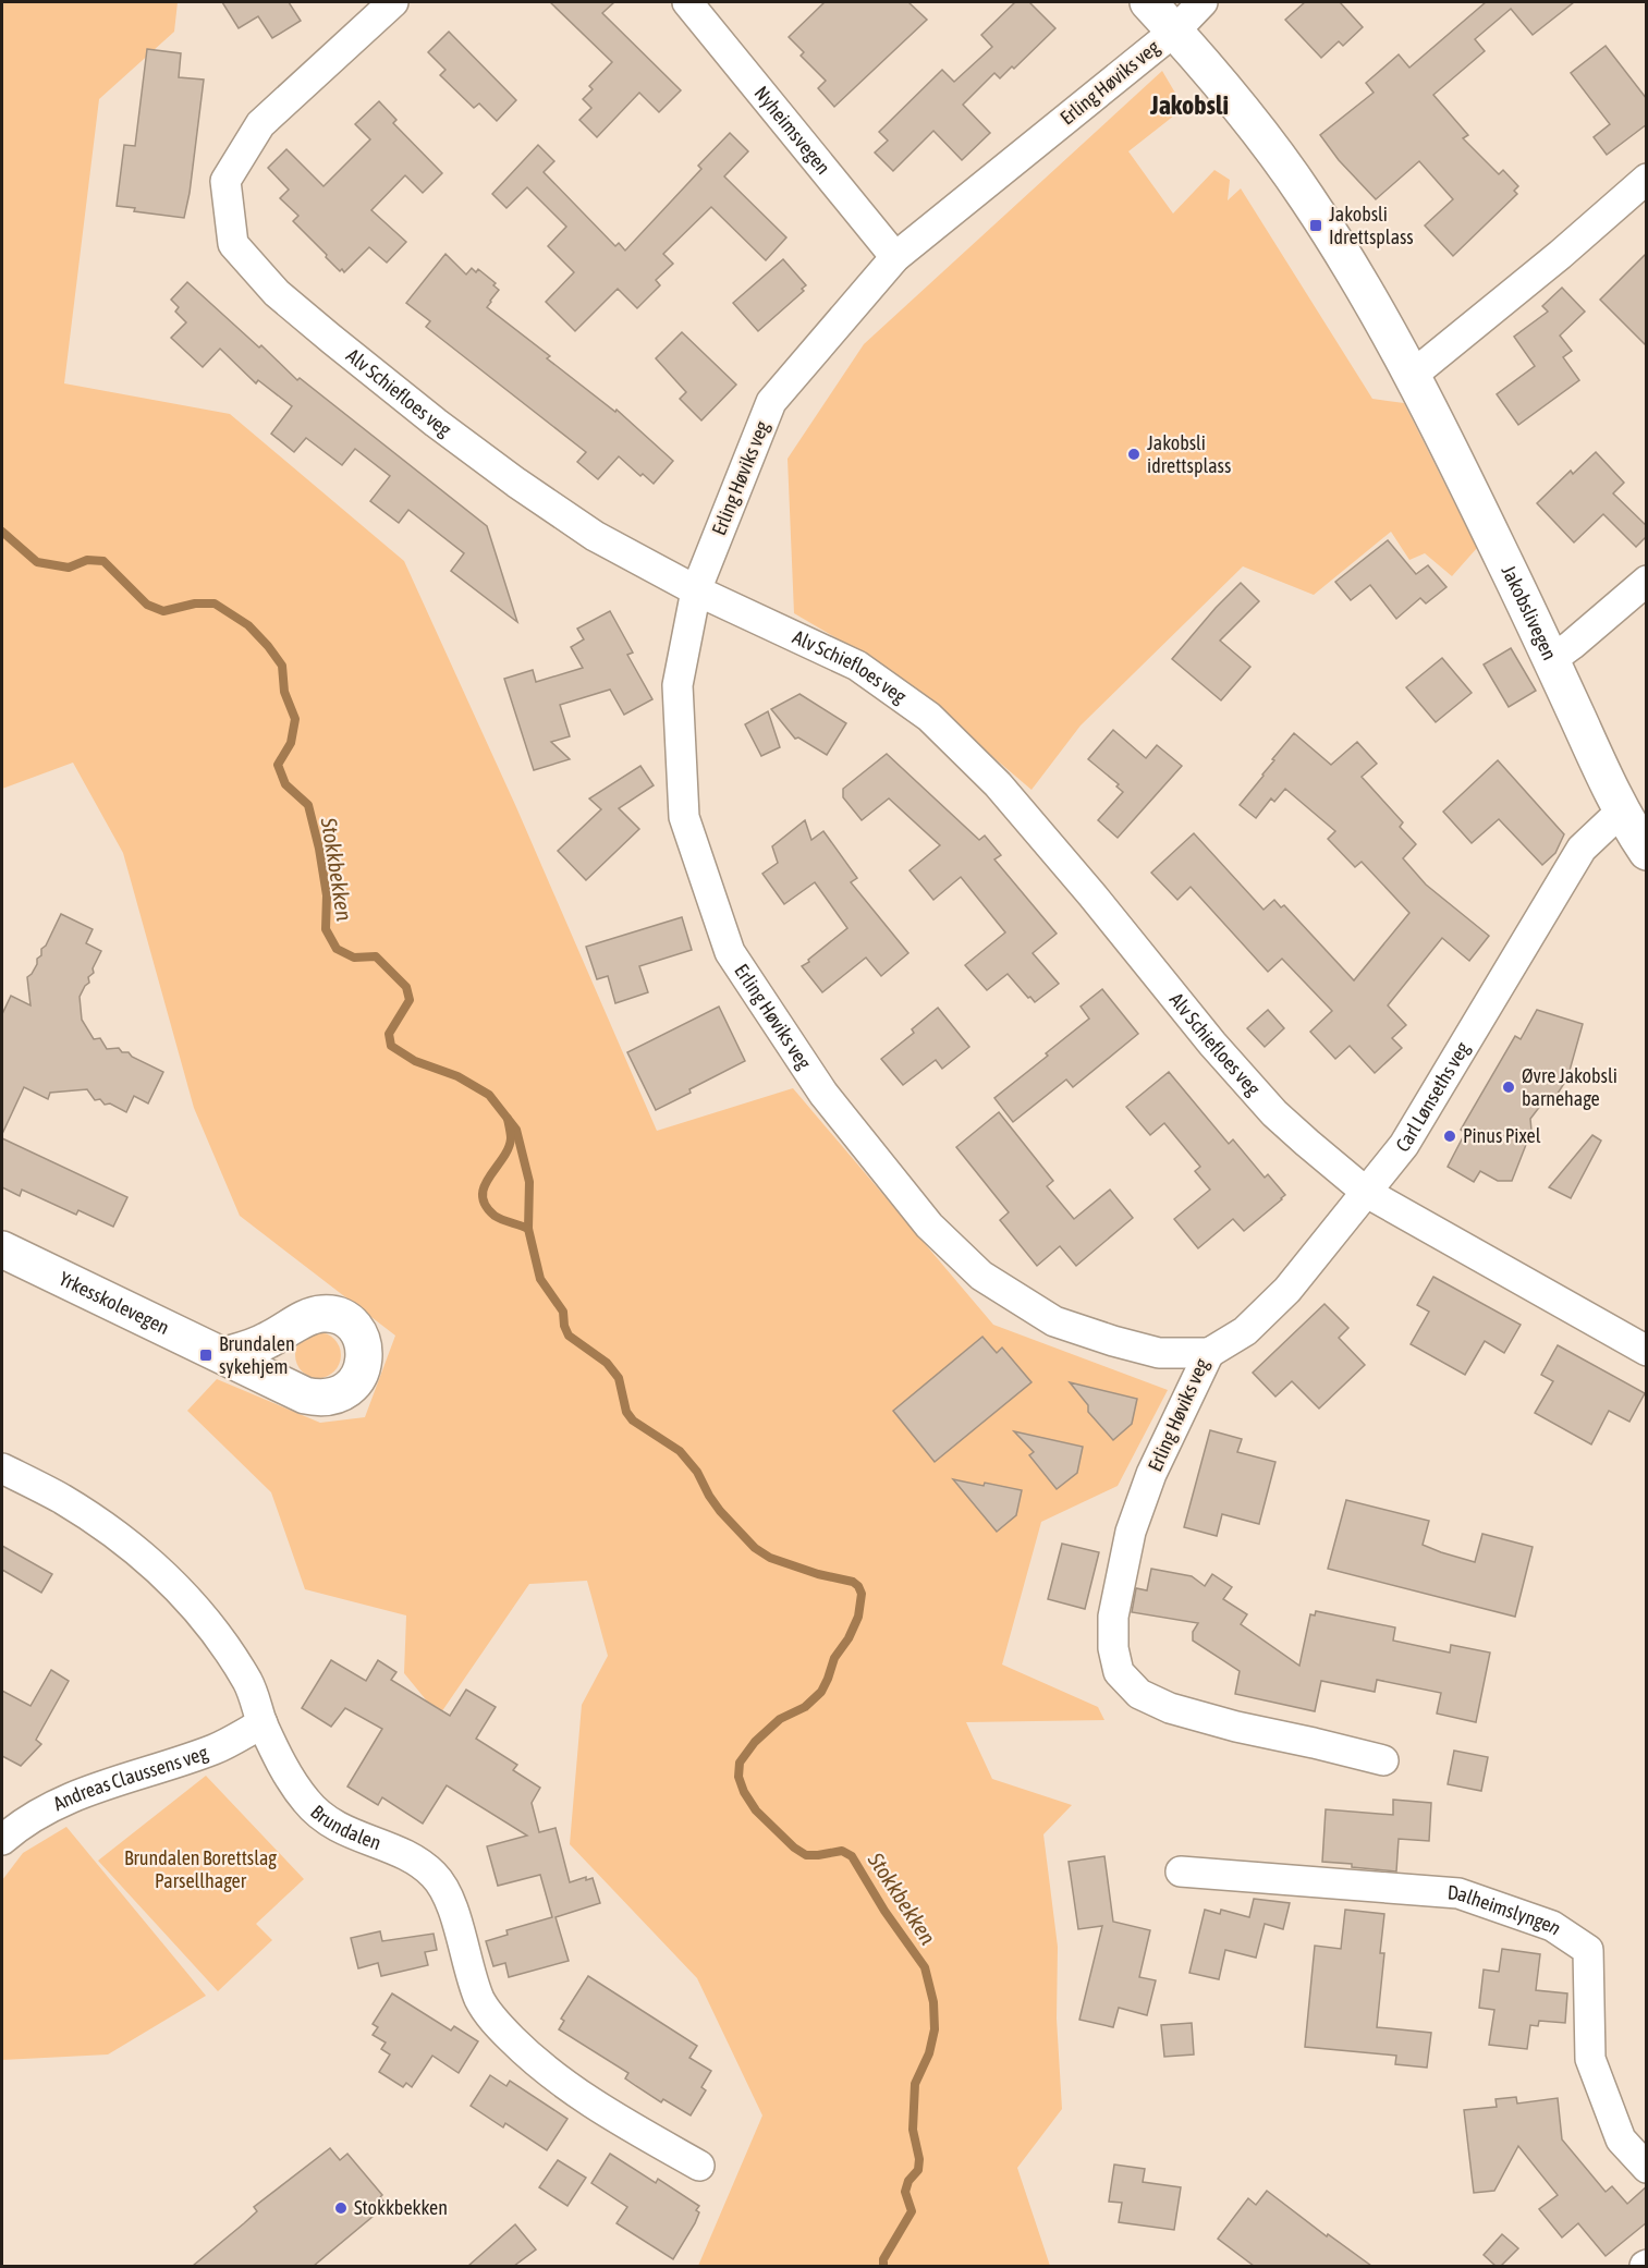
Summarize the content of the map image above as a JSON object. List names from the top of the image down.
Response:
{
  "streets": {
    "street": [
      "Erling Høviks veg",
      "Nyheimsvegen",
      "Alv Schiefloes veg",
      "Jakobslivegen",
      "Carl Lønseths veg",
      "Yrkesskolevegen",
      "Andreas Claussens veg",
      "Brundalen",
      "Dalheimslyngen"
    ]
  },
  "crossings": [
    ["Erling Høviks veg", "Nyheimsvegen"],
    ["Erling Høviks veg", "Alv Schiefloes veg"],
    ["Erling Høviks veg", "Jakobslivegen"],
    ["Erling Høviks veg", "Carl Lønseths veg"],
    ["Alv Schiefloes veg", "Carl Lønseths veg"],
    ["Jakobslivegen", "Carl Lønseths veg"],
    ["Andreas Claussens veg", "Brundalen"]
  ],
  "districts": ["Jakobsli"],
  "water": ["Stokkbekken"],
  "parks": ["Brundalen Borettslag Parsellhager"],
  "places": {
    "transit": ["Jakobsli Idrettsplass", "Brundalen sykehjem"],
    "other": [
      "Jakobsli idrettsplass",
      "Øvre Jakobsli barnehage",
      "Pinus Pixel",
      "Stokkbekken"
    ]
  }
}
